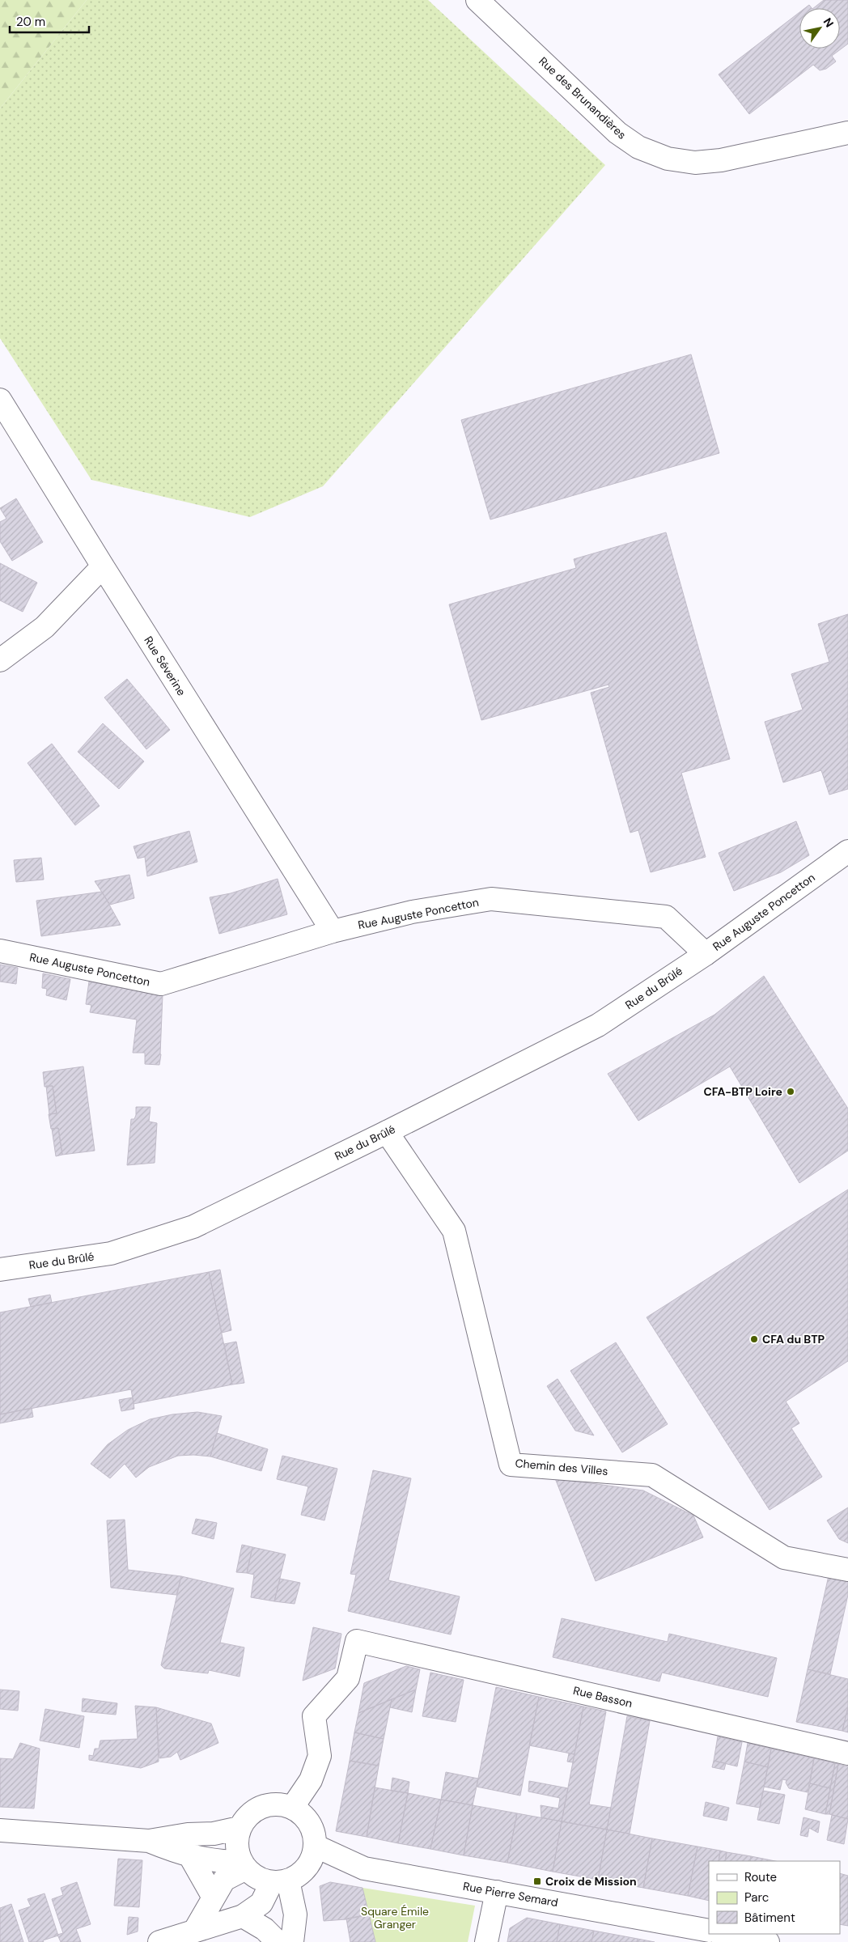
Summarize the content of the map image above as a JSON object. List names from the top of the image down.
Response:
{
  "streets": {
    "street": [
      "Rue des Brunandières",
      "Rue Séverine",
      "Rue Auguste Poncetton",
      "Rue du Brûlé",
      "Chemin des Villes",
      "Rue Basson",
      "Rue Pierre Semard"
    ]
  },
  "crossings": [
    ["Rue Séverine", "Rue Auguste Poncetton"],
    ["Rue Auguste Poncetton", "Rue du Brûlé"],
    ["Rue du Brûlé", "Chemin des Villes"],
    ["Rue Basson", "Rue Pierre Semard"]
  ],
  "parks": ["Square Émile Granger"],
  "places": {
    "other": ["CFA-BTP Loire", "CFA du BTP"],
    "transit": ["Croix de Mission"]
  },
  "legend": ["Route", "Parc", "Bâtiment"],
  "scale_bar": "20 m",
  "north": "top right"
}
